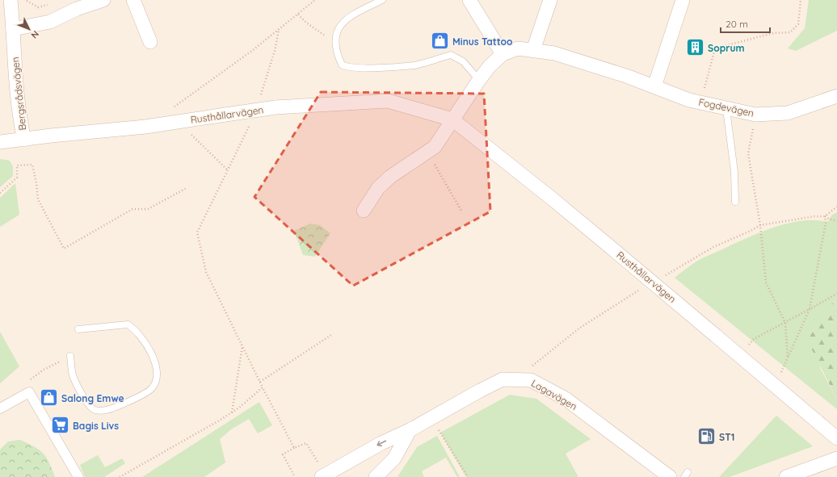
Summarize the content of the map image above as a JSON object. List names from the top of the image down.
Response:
{
  "streets": {
    "street": [
      "Bergsrådsvägen",
      "Fogdevägen",
      "Rusthållarvägen",
      "Lagavägen"
    ]
  },
  "crossings": [
    ["Bergsrådsvägen", "Rusthållarvägen"],
    ["Fogdevägen", "Rusthållarvägen"]
  ],
  "places": {
    "shop": ["Minus Tattoo", "Salong Emwe"],
    "building": ["Soprum"],
    "supermarket": ["Bagis Livs"],
    "fuel station": ["ST1"]
  },
  "scale_bar": "20 m",
  "north": "bottom right"
}
